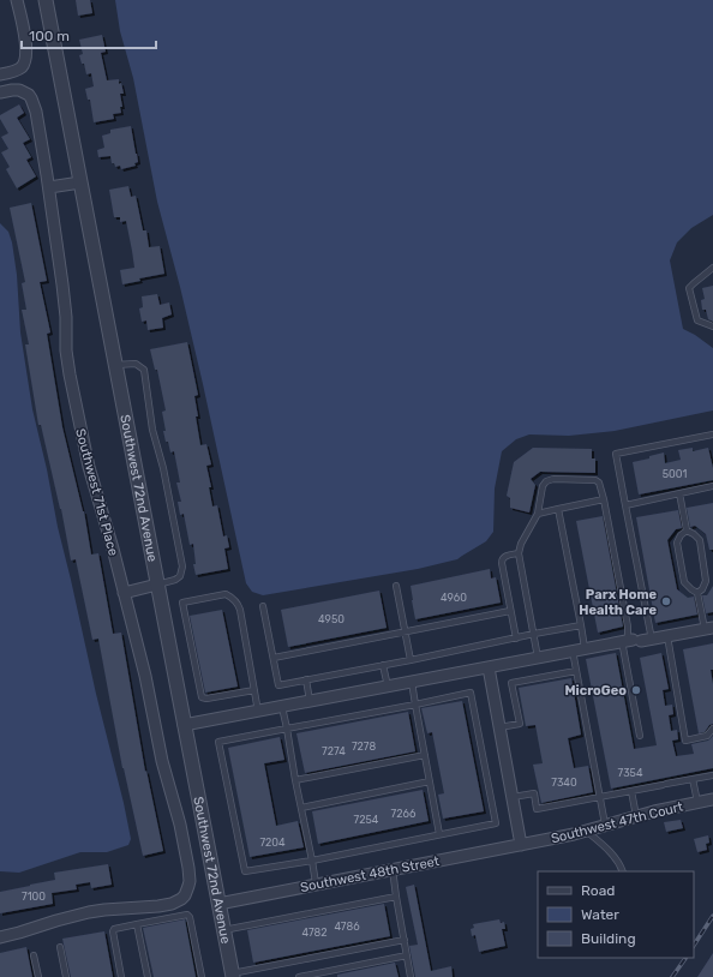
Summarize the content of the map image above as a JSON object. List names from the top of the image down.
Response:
{
  "streets": {
    "street": [
      "Southwest 72nd Avenue",
      "Southwest 71st Place",
      "Southwest 47th Court",
      "Southwest 48th Street"
    ]
  },
  "crossings": [
    ["Southwest 72nd Avenue", "Southwest 48th Street"],
    ["Southwest 47th Court", "Southwest 48th Street"]
  ],
  "places": ["Parx Home Health Care", "MicroGeo"],
  "house_numbers": [
    "5001",
    "4960",
    "4950",
    "7278",
    "7274",
    "7354",
    "7340",
    "7266",
    "7254",
    "7204",
    "7100",
    "4786",
    "4782"
  ],
  "legend": ["Road", "Water", "Building"],
  "scale_bar": "100 m"
}
